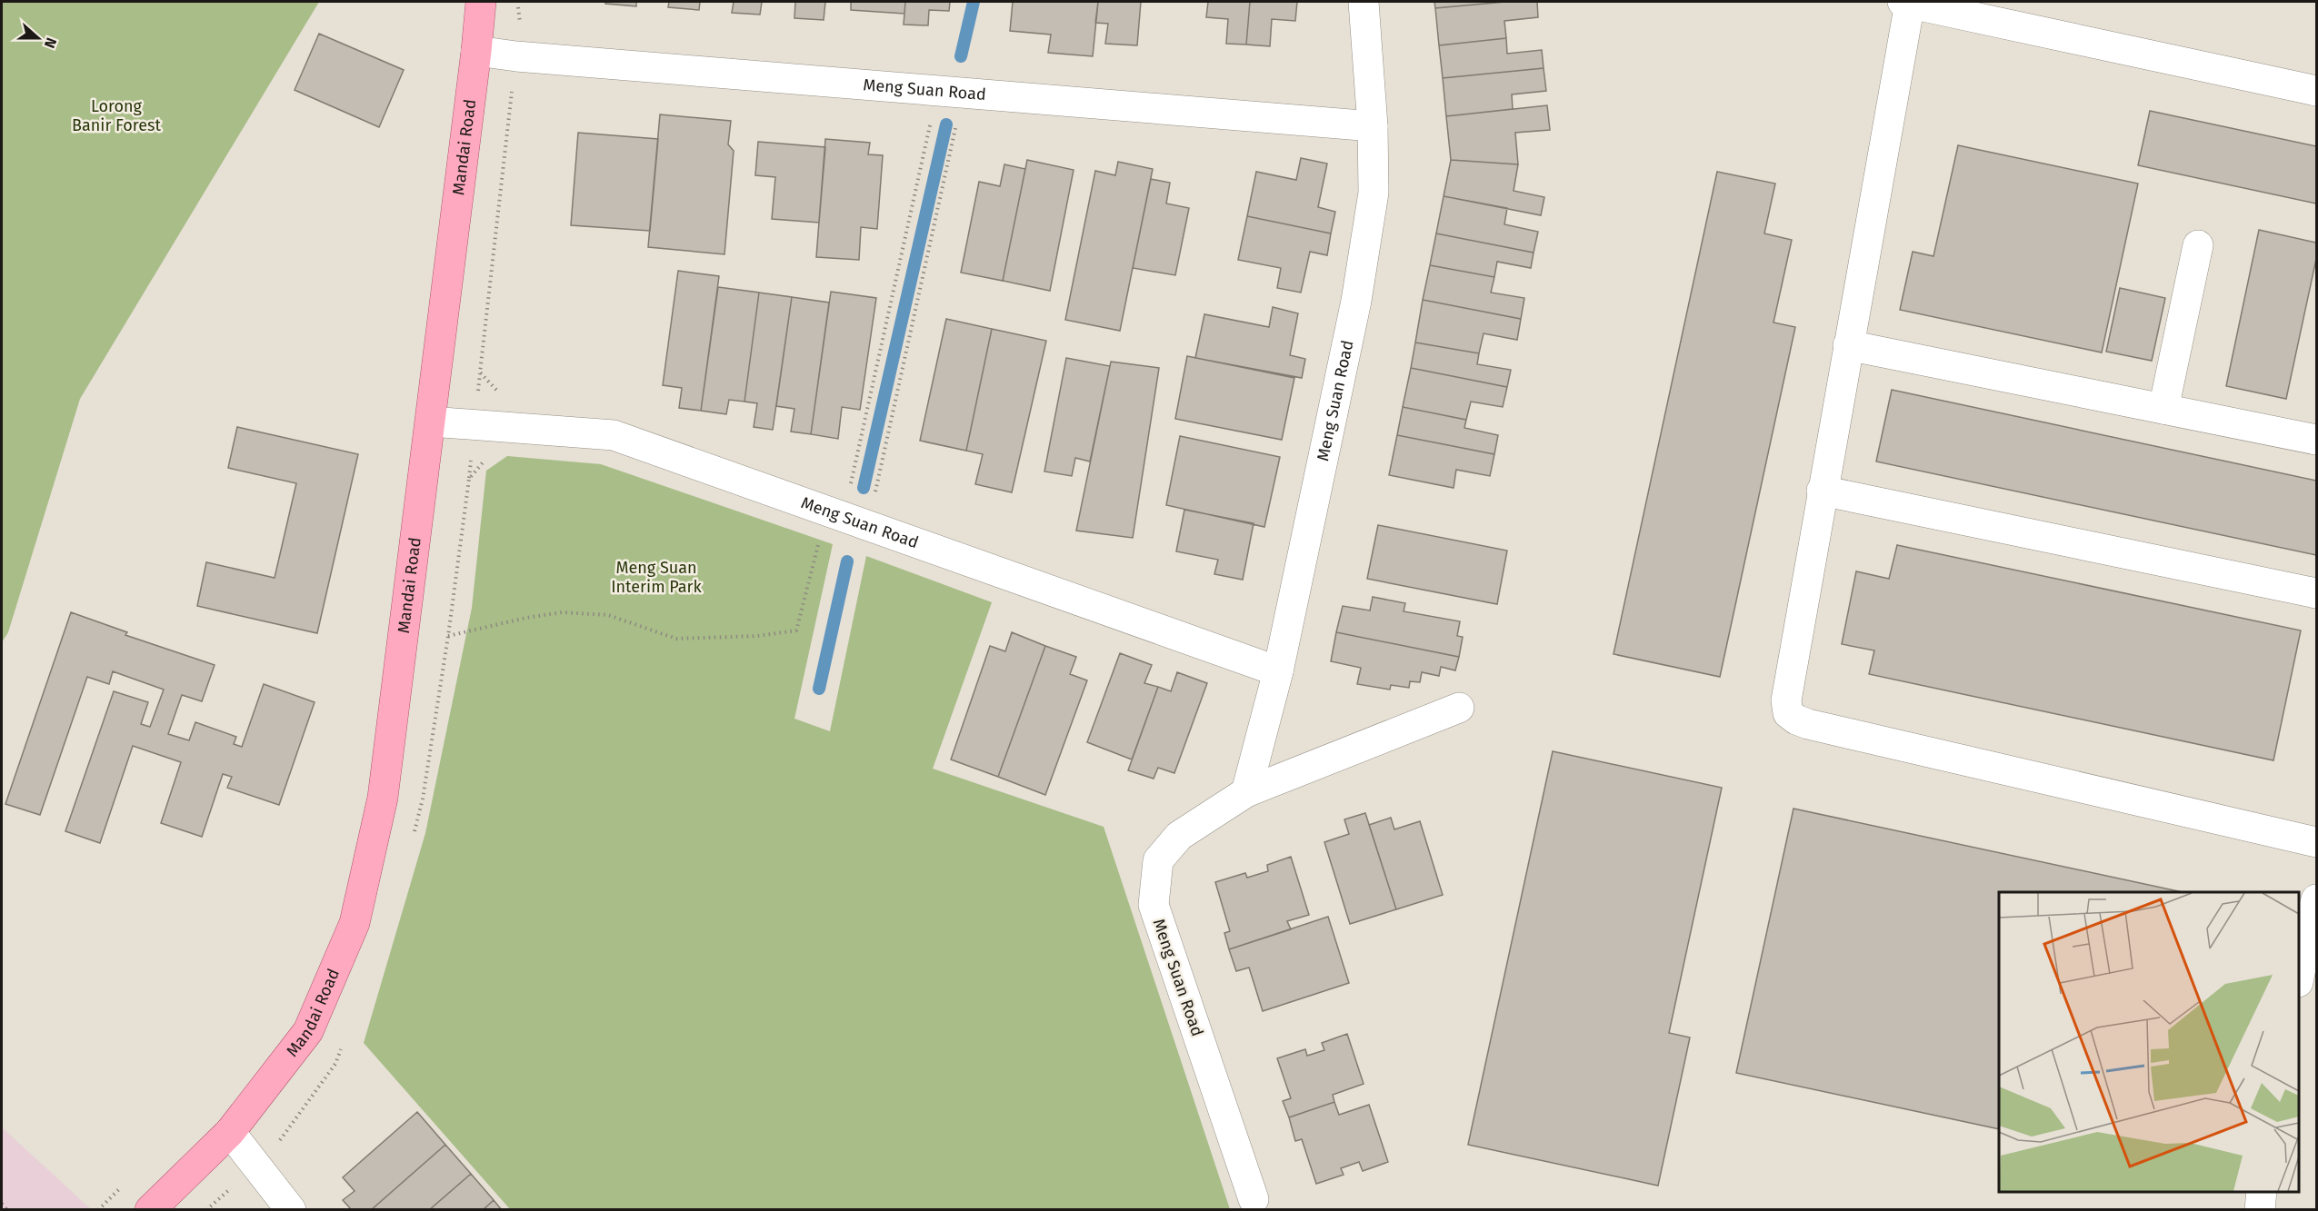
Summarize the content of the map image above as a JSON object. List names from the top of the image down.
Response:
{
  "streets": {
    "main road": ["Mandai Road"],
    "street": ["Meng Suan Road"]
  },
  "crossings": [
    ["Meng Suan Road", "Mandai Road"]
  ],
  "parks": ["Lorong Banir Forest", "Meng Suan Interim Park"],
  "north": "right"
}
